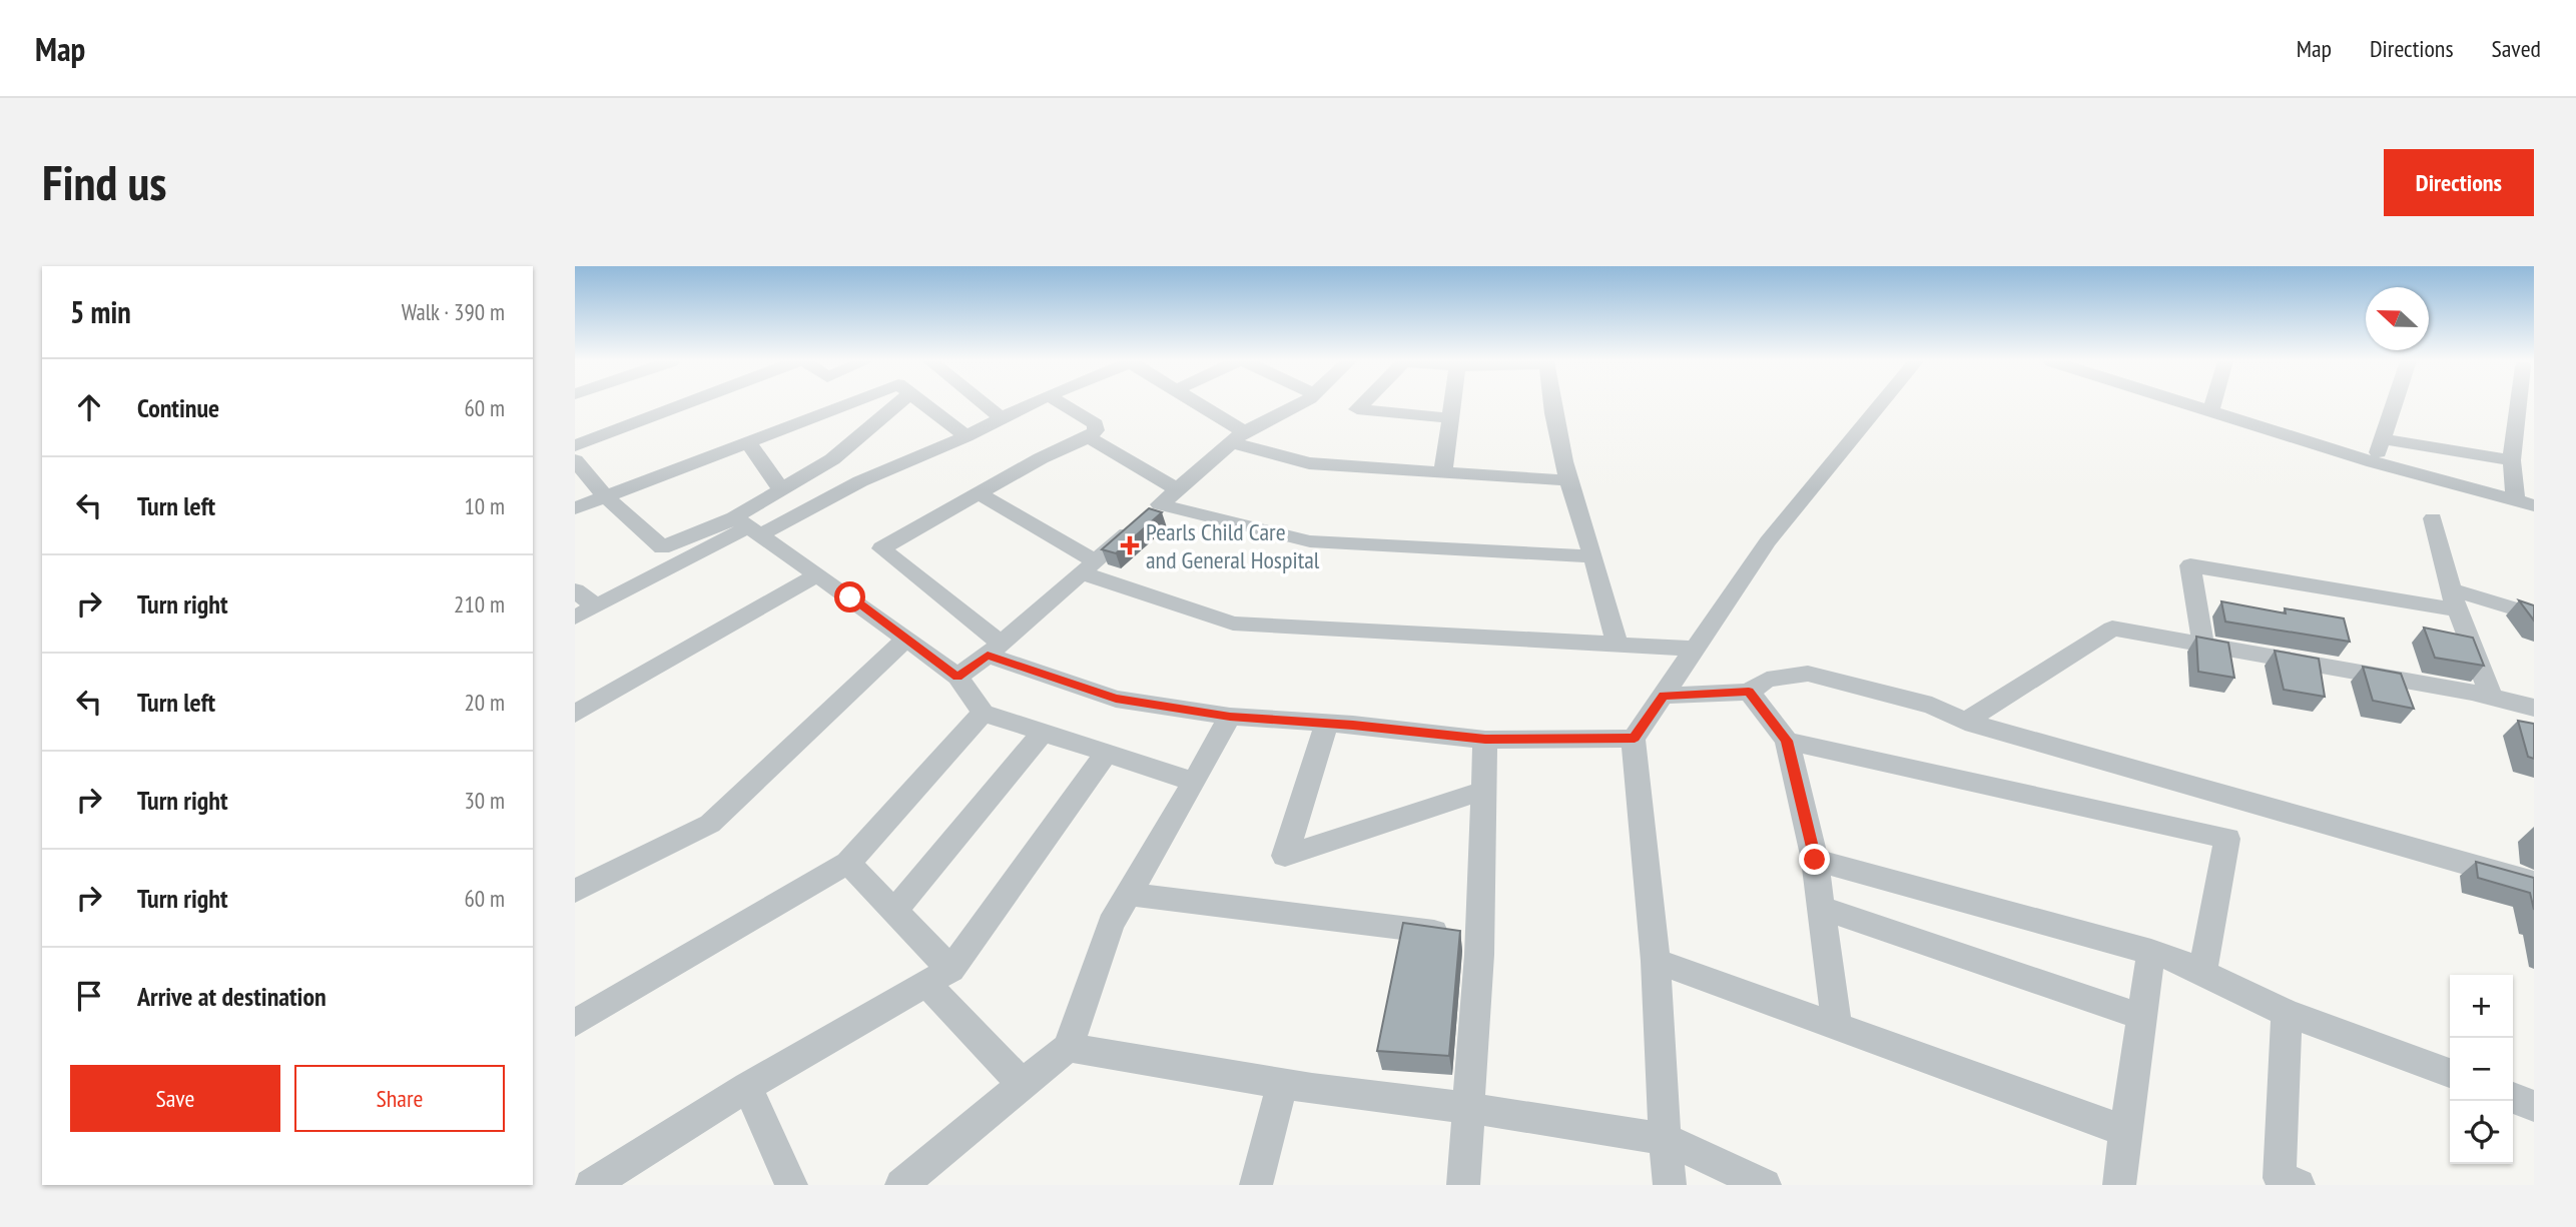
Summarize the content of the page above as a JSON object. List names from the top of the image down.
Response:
{
  "places": {
    "health": ["Pearls Child Care and General Hospital"]
  },
  "north": "left",
  "page": {
    "header": "Map",
    "nav": ["Map", "Directions", "Saved"],
    "buttons": [
      "Directions",
      ["Save", "Share"]
    ],
    "title": "Find us",
    "heading": ["5 min", "Walk · 390 m"],
    "list": [
      ["Continue", "60 m"],
      ["Turn left", "10 m"],
      ["Turn right", "210 m"],
      ["Turn left", "20 m"],
      ["Turn right", "30 m"],
      ["Turn right", "60 m"],
      "Arrive at destination"
    ],
    "map_buttons": ["+", "−"]
  }
}
